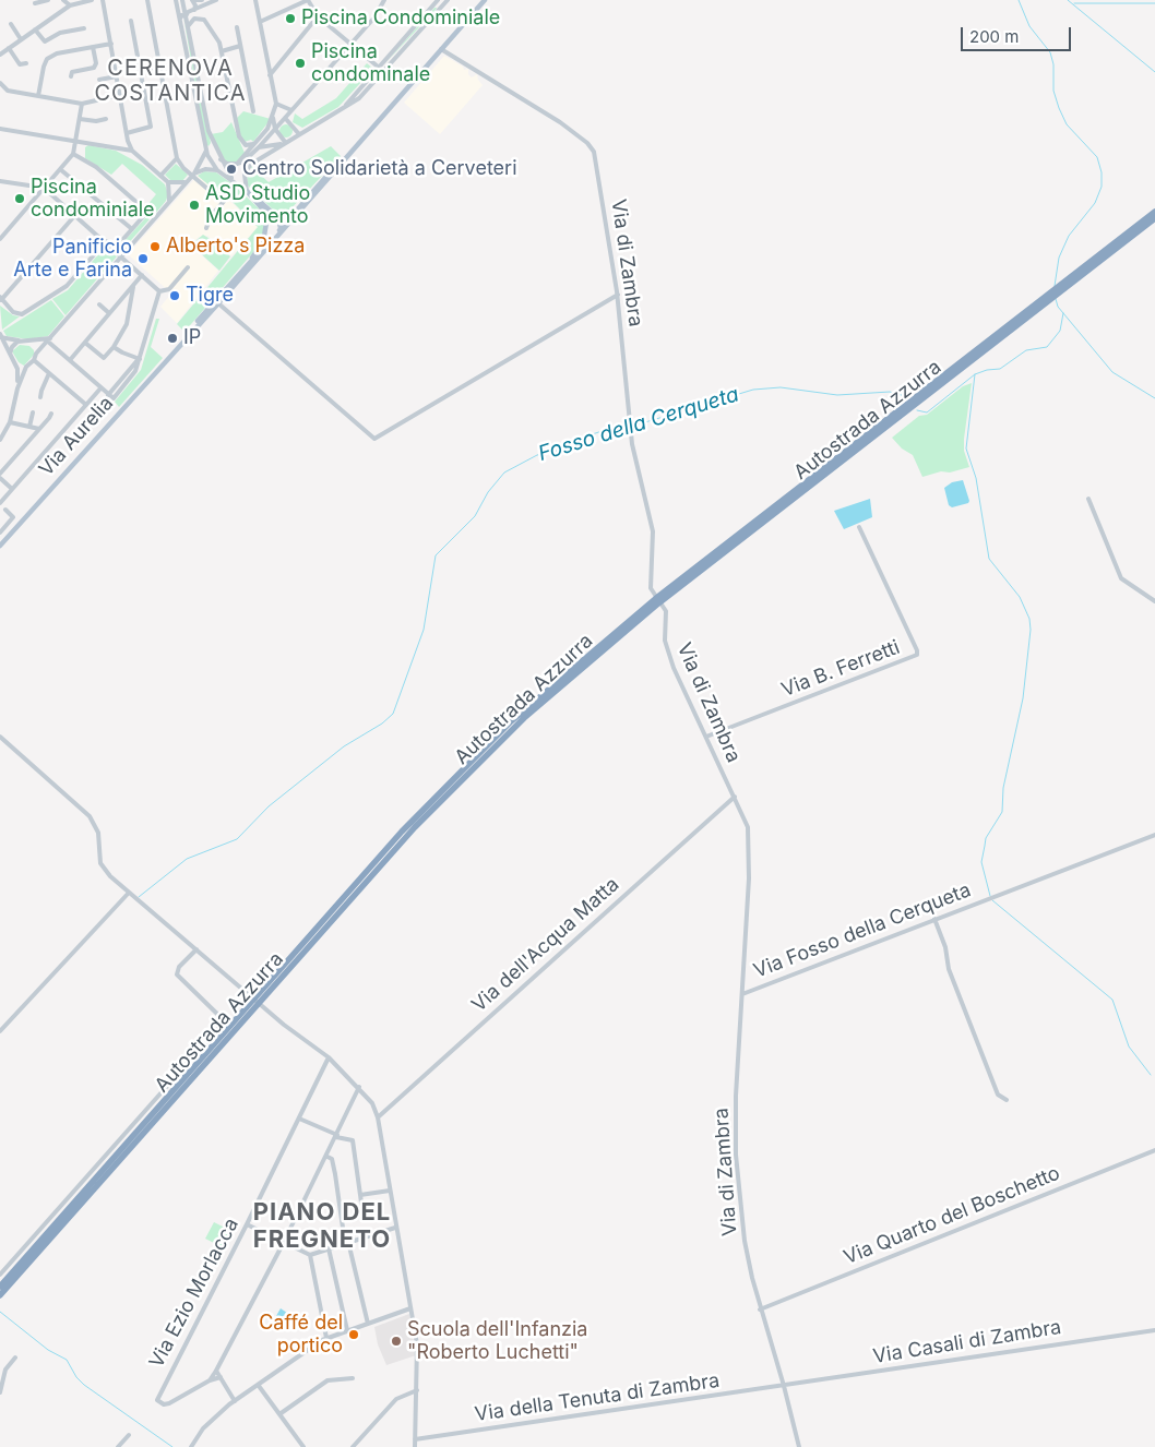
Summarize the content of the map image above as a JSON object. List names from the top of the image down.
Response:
{
  "streets": {
    "highway": ["Autostrada Azzurra"],
    "main road": ["Via Aurelia"],
    "street": [
      "Via di Zambra",
      "Via B. Ferretti",
      "Via Fosso della Cerqueta",
      "Via dell'Acqua Matta",
      "Via Quarto del Boschetto",
      "Via Ezio Morlacca",
      "Via Casali di Zambra",
      "Via della Tenuta di Zambra"
    ]
  },
  "crossings": [
    ["Via di Zambra", "Via Aurelia"],
    ["Via di Zambra", "Via B. Ferretti"],
    ["Via di Zambra", "Via Fosso della Cerqueta"],
    ["Via di Zambra", "Via dell'Acqua Matta"],
    ["Via di Zambra", "Via Quarto del Boschetto"],
    ["Via di Zambra", "Via Casali di Zambra"],
    ["Via di Zambra", "Via della Tenuta di Zambra"],
    ["Via Casali di Zambra", "Via della Tenuta di Zambra"]
  ],
  "districts": ["CERENOVA COSTANTICA", "PIANO DEL FREGNETO"],
  "water": ["Fosso della Cerqueta"],
  "places": [
    "Piscina Condominiale",
    "Piscina condominale",
    "Centro Solidarietà a Cerveteri",
    "Piscina condominiale",
    "ASD Studio Movimento",
    "Alberto's Pizza",
    "Panificio Arte e Farina",
    "Tigre",
    "IP",
    "Caffé del portico",
    "Scuola dell'Infanzia \"Roberto Luchetti\""
  ],
  "scale_bar": "200 m"
}
